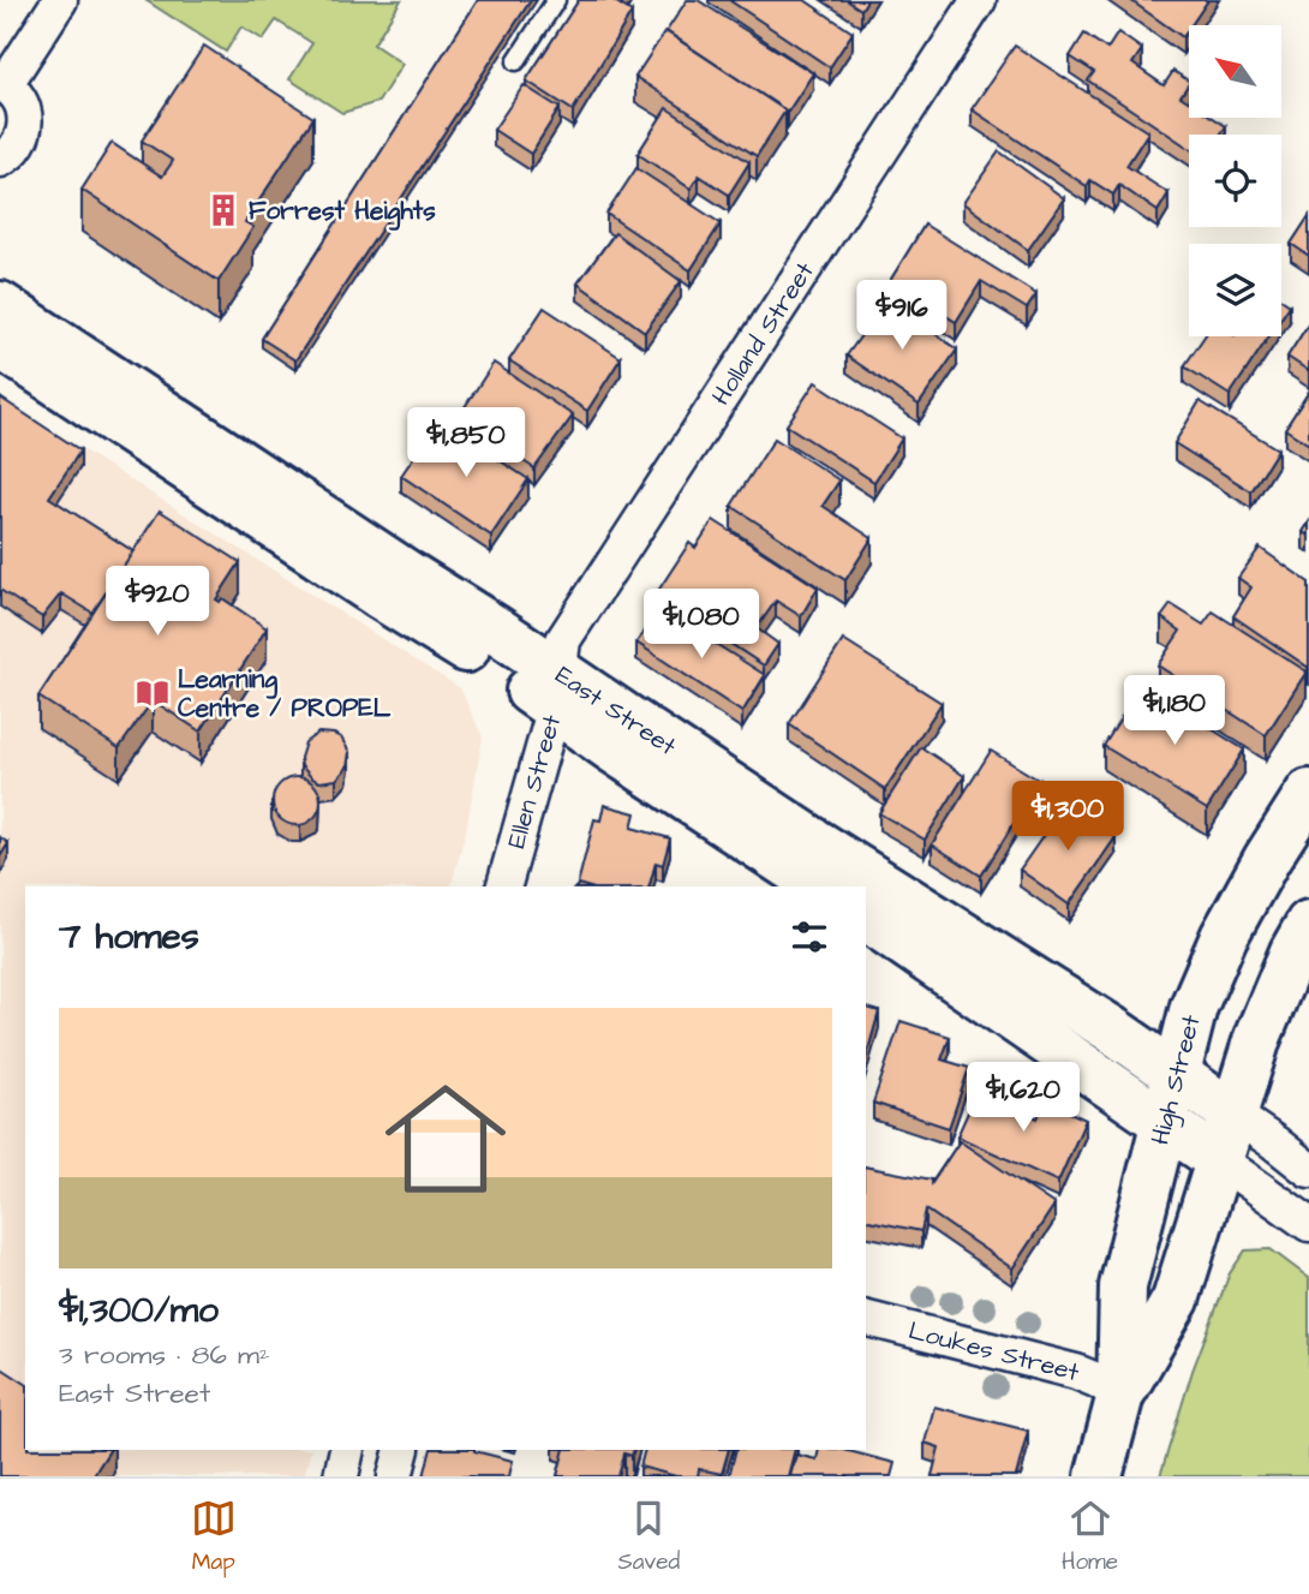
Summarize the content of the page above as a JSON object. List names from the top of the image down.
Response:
{
  "streets": {
    "street": [
      "Holland Street",
      "East Street",
      "Ellen Street",
      "High Street",
      "Loukes Street"
    ]
  },
  "crossings": [
    ["Holland Street", "East Street"],
    ["Holland Street", "Ellen Street"],
    ["East Street", "Ellen Street"],
    ["East Street", "High Street"],
    ["High Street", "Loukes Street"]
  ],
  "places": {
    "building": ["Forrest Heights"],
    "library": ["Learning Centre / PROPEL"]
  },
  "north": "top left",
  "page": {
    "price": [
      "$916",
      "$1,850",
      "$920",
      "$1,080",
      "$1,180",
      "$1,300",
      "$1,620"
    ],
    "heading": "7 homes",
    "list": [
      {
        "name": "$1,300/mo",
        "note": "3 rooms · 86 m² · East Street"
      }
    ],
    "tabs": ["Map", "Saved", "Home"]
  }
}
